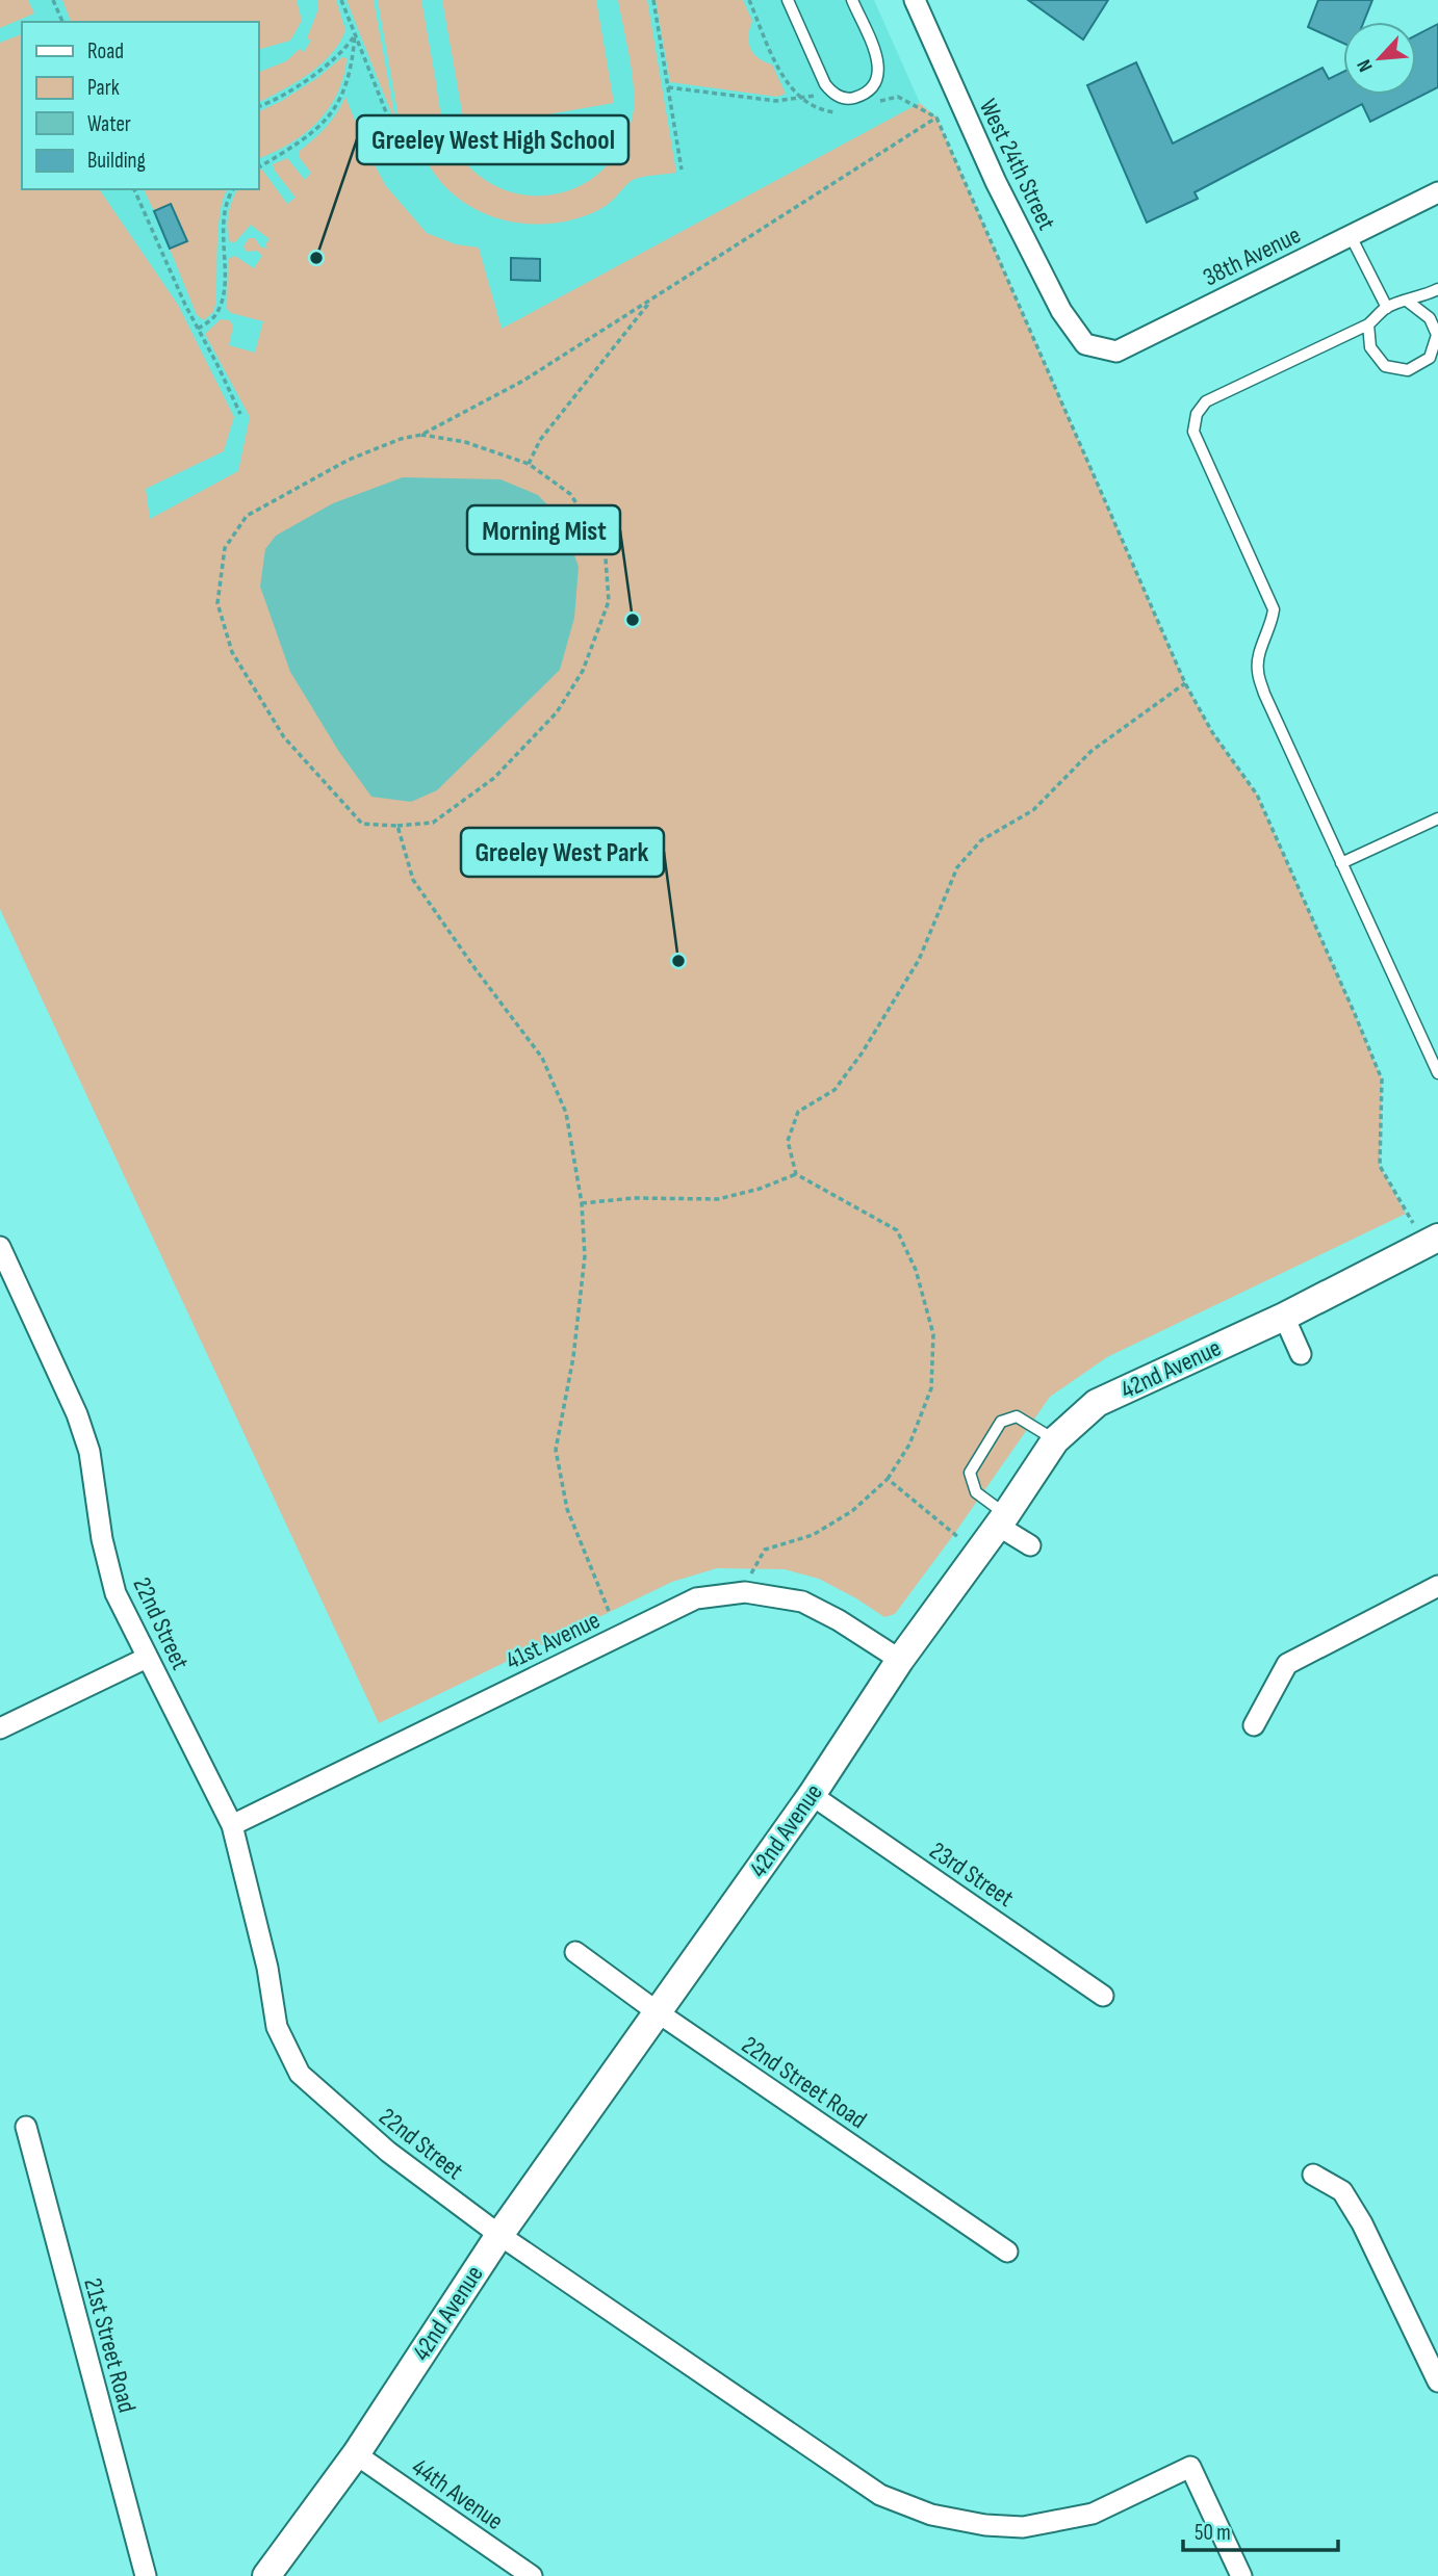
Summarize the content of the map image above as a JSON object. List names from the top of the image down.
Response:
{
  "streets": {
    "street": [
      "West 24th Street",
      "38th Avenue",
      "42nd Avenue",
      "22nd Street",
      "41st Avenue",
      "23rd Street",
      "22nd Street Road",
      "21st Street Road",
      "44th Avenue"
    ]
  },
  "crossings": [
    ["West 24th Street", "38th Avenue"],
    ["42nd Avenue", "22nd Street"],
    ["42nd Avenue", "41st Avenue"],
    ["42nd Avenue", "23rd Street"],
    ["42nd Avenue", "22nd Street Road"],
    ["42nd Avenue", "44th Avenue"],
    ["22nd Street", "41st Avenue"]
  ],
  "places": ["Greeley West High School", "Morning Mist", "Greeley West Park"],
  "legend": [
    "Road",
    "Park",
    "Water",
    "Building"
  ],
  "scale_bar": "50 m",
  "north": "bottom left"
}
